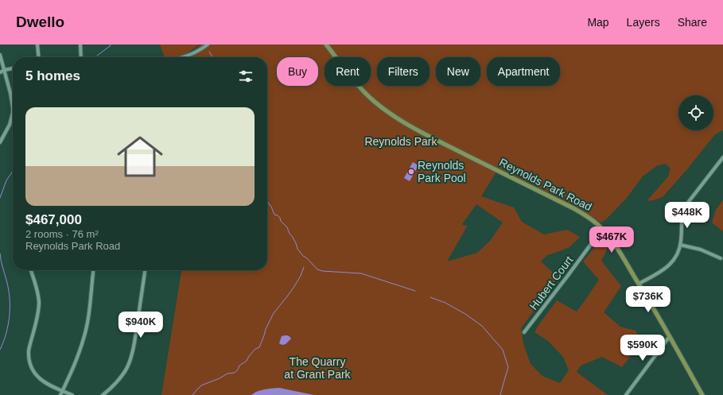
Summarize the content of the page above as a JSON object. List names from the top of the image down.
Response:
{
  "streets": {
    "main road": ["Reynolds Park Road"],
    "street": ["Hubert Court"]
  },
  "crossings": [
    ["Reynolds Park Road", "Hubert Court"]
  ],
  "parks": ["Reynolds Park", "The Quarry at Grant Park"],
  "places": ["Reynolds Park Pool"],
  "page": {
    "header": "Dwello",
    "nav": ["Map", "Layers", "Share"],
    "chip": [
      "Buy",
      "Rent",
      "Filters",
      "New",
      "Apartment"
    ],
    "heading": "5 homes",
    "list": [
      {
        "name": "$467,000",
        "note": "2 rooms · 76 m² · Reynolds Park Road"
      }
    ],
    "price": [
      "$448K",
      "$467K",
      "$736K",
      "$940K",
      "$590K"
    ]
  }
}
